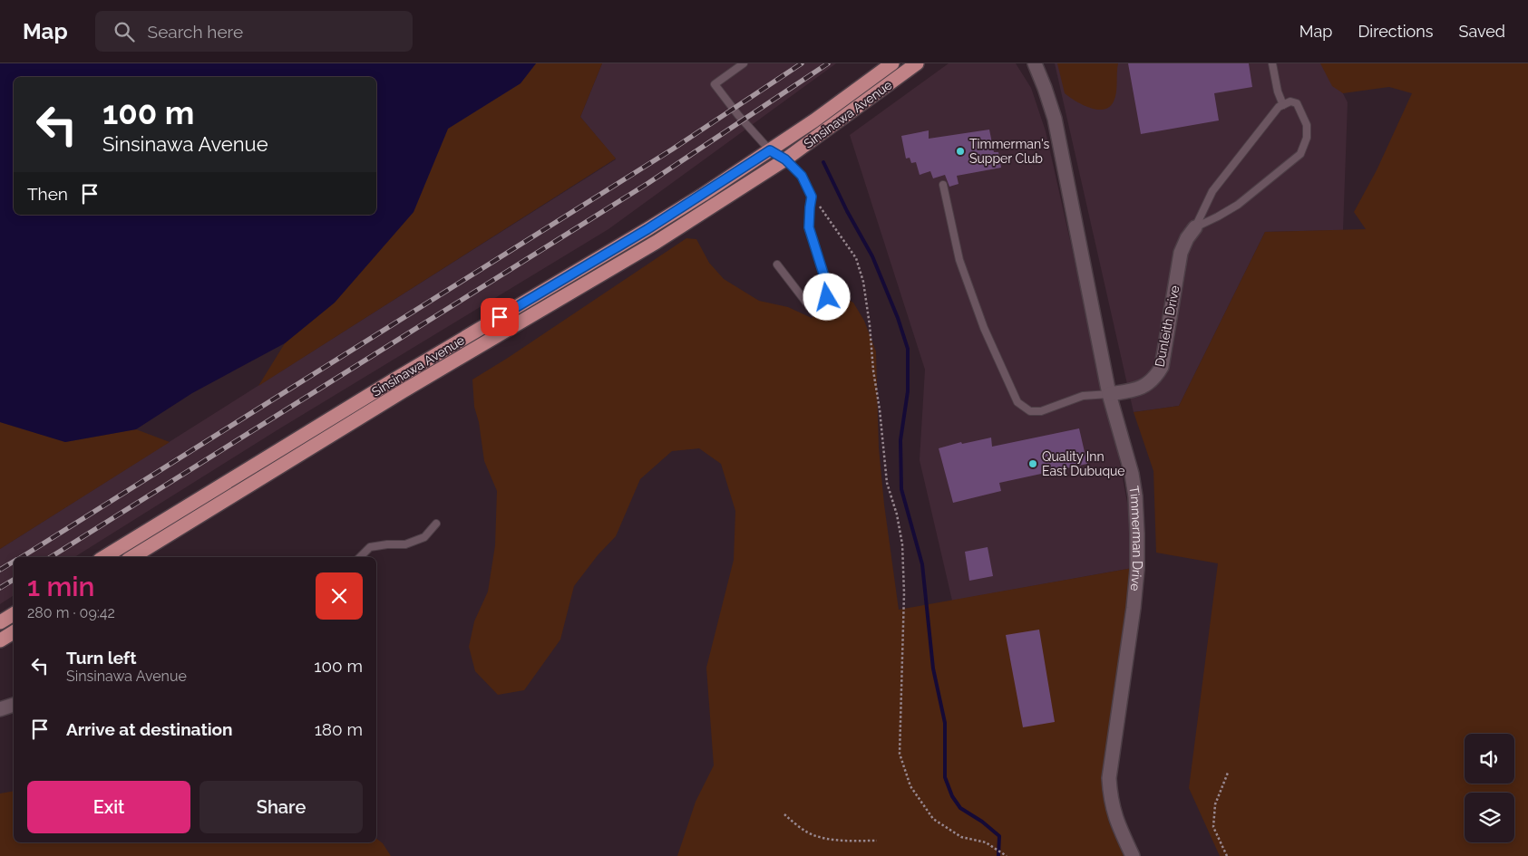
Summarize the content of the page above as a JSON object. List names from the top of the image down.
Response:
{
  "streets": {
    "highway": ["Sinsinawa Avenue"],
    "street": ["Dunleith Drive", "Timmerman Drive"]
  },
  "crossings": [
    ["Dunleith Drive", "Timmerman Drive"]
  ],
  "places": ["Timmerman's Supper Club", "Quality Inn East Dubuque"],
  "page": {
    "header": "Map",
    "search": "Search here",
    "nav": ["Map", "Directions", "Saved"],
    "turn": ["100 m", "Sinsinawa Avenue"],
    "then": "Then",
    "heading": ["1 min", "280 m · 09:42"],
    "list": [
      {
        "name": "Turn left",
        "note": "Sinsinawa Avenue",
        "value": "100 m"
      },
      {
        "name": "Arrive at destination",
        "value": "180 m"
      }
    ],
    "buttons": ["Exit", "Share"]
  }
}
